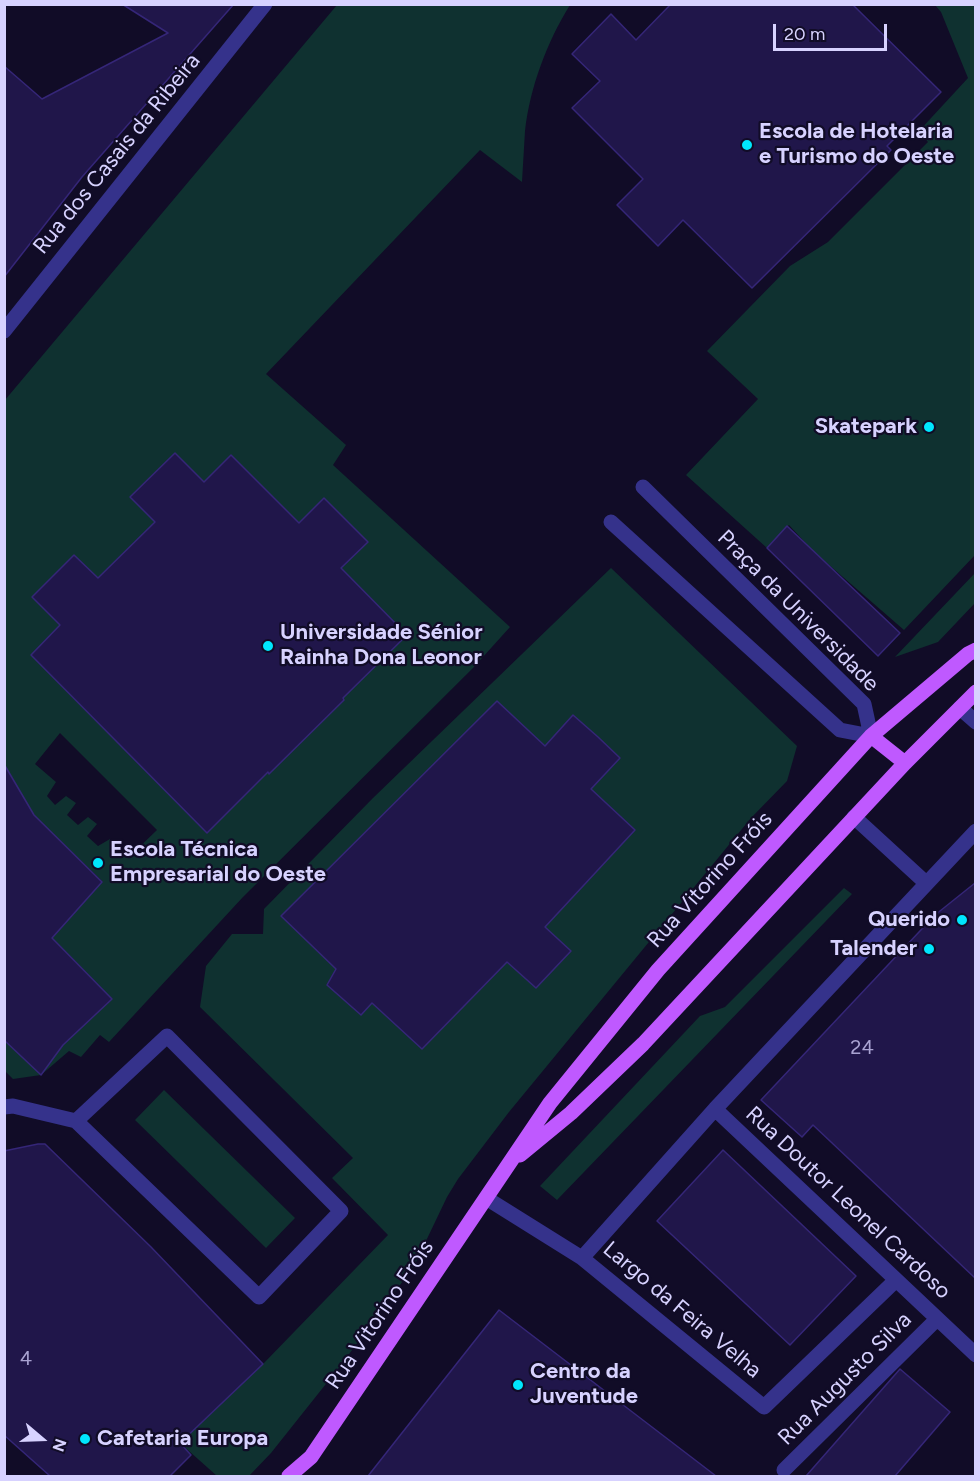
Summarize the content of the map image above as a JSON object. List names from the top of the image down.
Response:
{
  "streets": {
    "main road": ["Rua Vitorino Fróis"],
    "street": [
      "Rua dos Casais da Ribeira",
      "Praça da Universidade",
      "Rua Doutor Leonel Cardoso",
      "Largo da Feira Velha",
      "Rua Augusto Silva"
    ]
  },
  "crossings": [
    ["Praça da Universidade", "Rua Vitorino Fróis"],
    ["Rua Doutor Leonel Cardoso", "Largo da Feira Velha"],
    ["Rua Doutor Leonel Cardoso", "Rua Augusto Silva"]
  ],
  "places": [
    "Escola de Hotelaria e Turismo do Oeste",
    "Skatepark",
    "Universidade Sénior Rainha Dona Leonor",
    "Escola Técnica Empresarial do Oeste",
    "Querido",
    "Talender",
    "Centro da Juventude",
    "Cafetaria Europa"
  ],
  "house_numbers": ["24", "4"],
  "scale_bar": "20 m",
  "north": "right"
}
